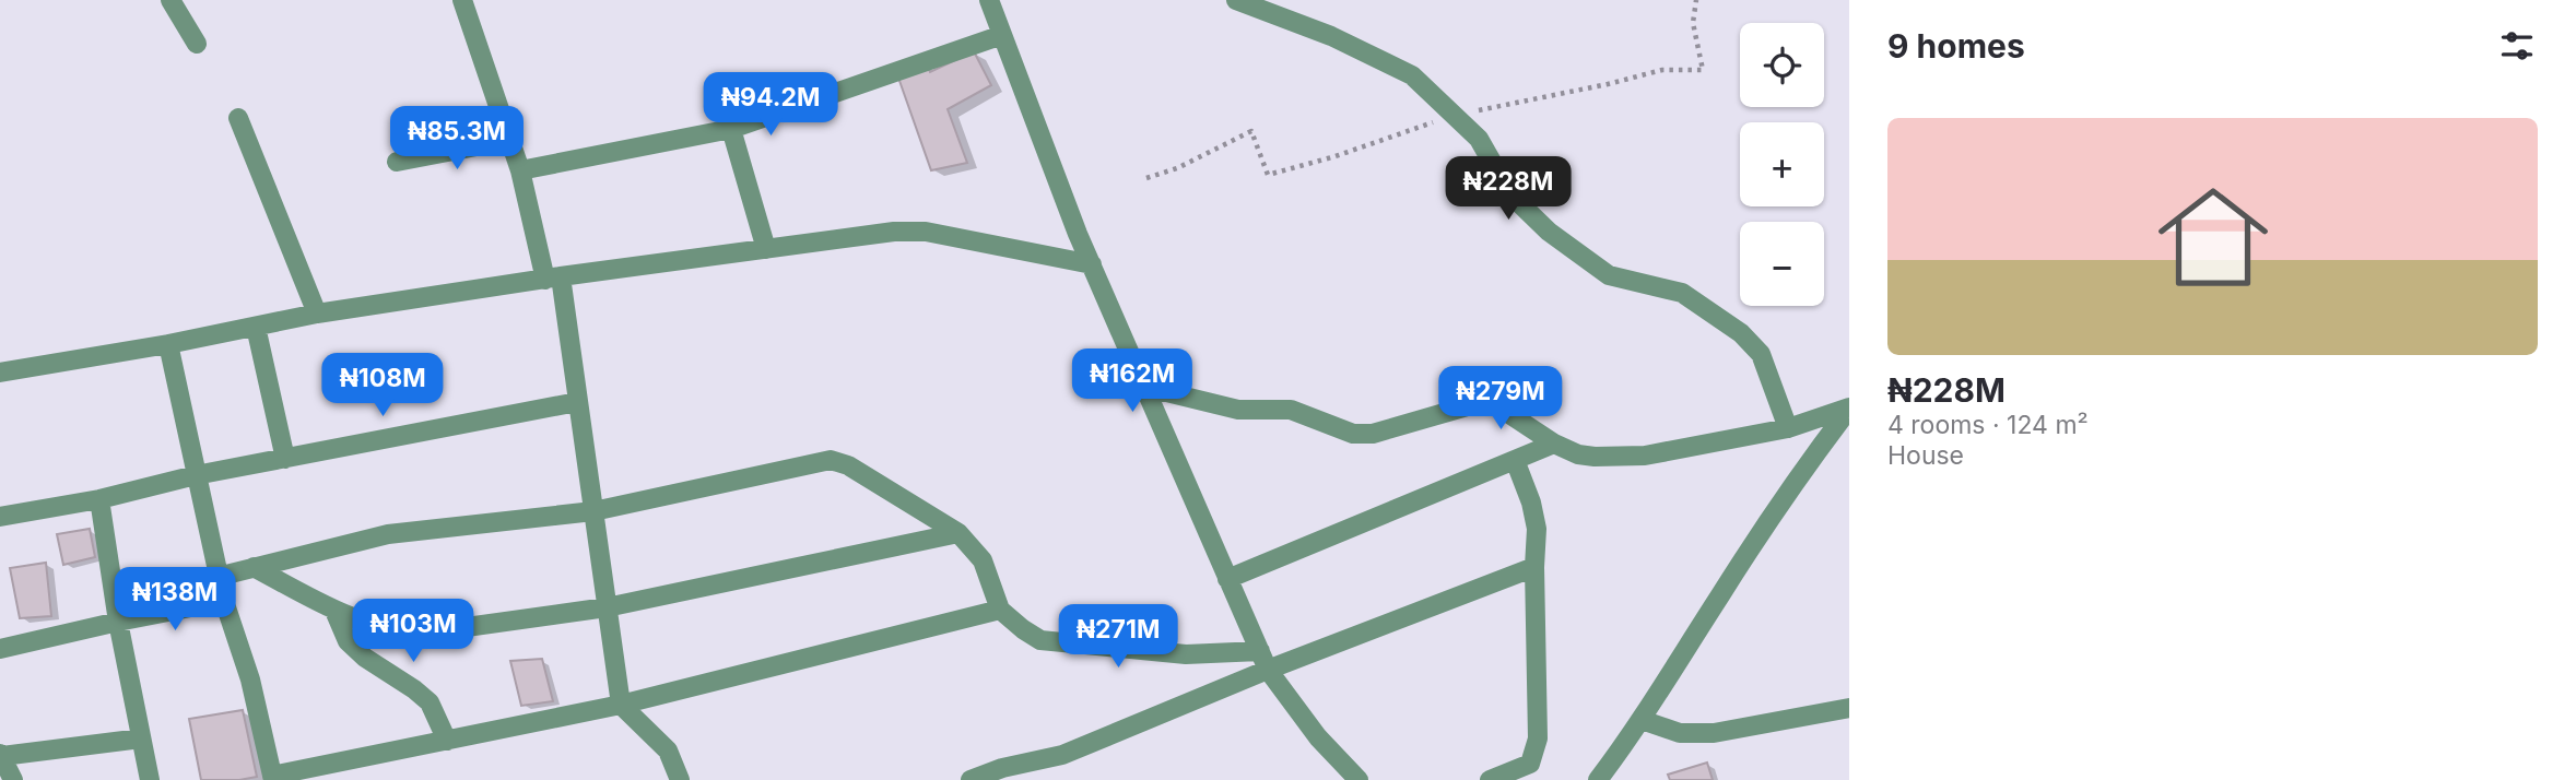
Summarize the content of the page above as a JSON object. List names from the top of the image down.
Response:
{
  "page": {
    "heading": "9 homes",
    "map_buttons": ["+", "−"],
    "price": [
      "₦94.2M",
      "₦85.3M",
      "₦228M",
      "₦162M",
      "₦108M",
      "₦279M",
      "₦138M",
      "₦103M",
      "₦271M"
    ],
    "list": [
      {
        "name": "₦228M",
        "note": "4 rooms · 124 m² · House"
      }
    ]
  }
}
